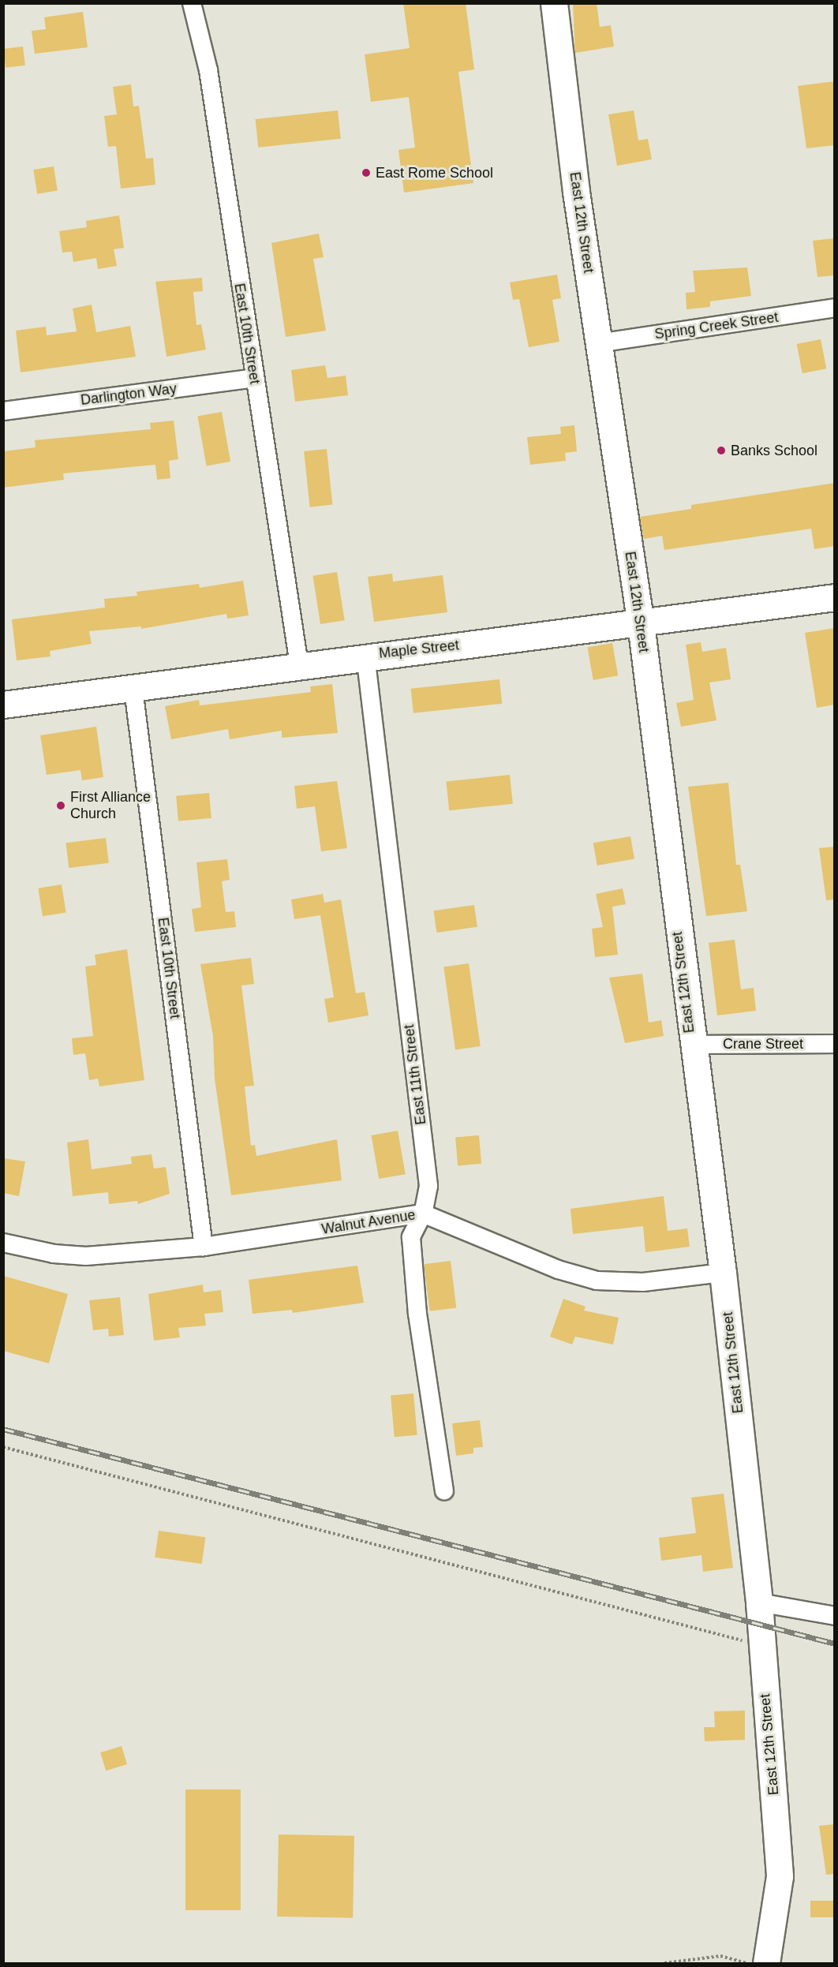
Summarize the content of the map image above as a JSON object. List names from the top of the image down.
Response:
{
  "streets": {
    "main road": ["East 12th Street", "Maple Street"],
    "street": [
      "Spring Creek Street",
      "East 10th Street",
      "Darlington Way",
      "Crane Street",
      "East 11th Street",
      "Walnut Avenue"
    ]
  },
  "crossings": [
    ["East 12th Street", "Spring Creek Street"],
    ["East 12th Street", "Maple Street"],
    ["East 12th Street", "Crane Street"],
    ["East 12th Street", "Walnut Avenue"],
    ["East 10th Street", "Darlington Way"],
    ["East 10th Street", "Maple Street"],
    ["East 10th Street", "Walnut Avenue"],
    ["Maple Street", "East 11th Street"],
    ["East 11th Street", "Walnut Avenue"]
  ],
  "places": ["East Rome School", "Banks School", "First Alliance Church"]
}
